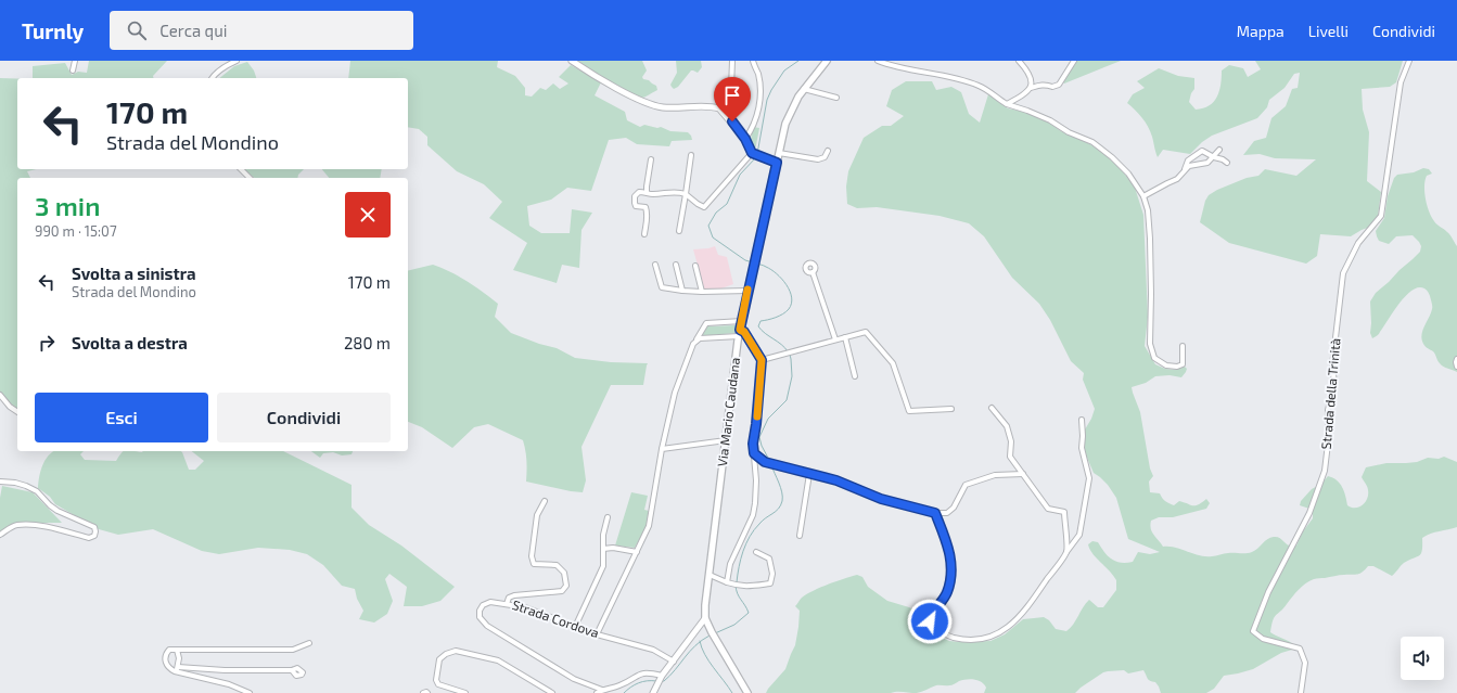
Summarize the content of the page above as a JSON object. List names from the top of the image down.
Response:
{
  "streets": {
    "main road": ["Via Mario Caudana"],
    "street": ["Strada della Trinità", "Strada Cordova"]
  },
  "page": {
    "header": "Turnly",
    "search": "Cerca qui",
    "nav": ["Mappa", "Livelli", "Condividi"],
    "turn": ["170 m", "Strada del Mondino"],
    "heading": ["3 min", "990 m · 15:07"],
    "list": [
      {
        "name": "Svolta a sinistra",
        "note": "Strada del Mondino",
        "value": "170 m"
      },
      {
        "name": "Svolta a destra",
        "value": "280 m"
      }
    ],
    "buttons": ["Esci", "Condividi"]
  }
}
